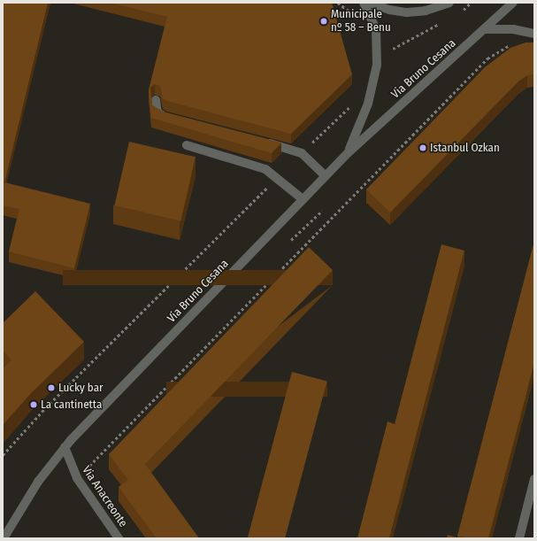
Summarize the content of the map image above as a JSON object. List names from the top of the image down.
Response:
{
  "streets": {
    "street": ["Via Bruno Cesana", "Via Anacreonte"]
  },
  "crossings": [
    ["Via Bruno Cesana", "Via Anacreonte"]
  ],
  "places": [
    "Municipale nº 58 – Benu",
    "Istanbul Ozkan",
    "Lucky bar",
    "La cantinetta"
  ]
}
